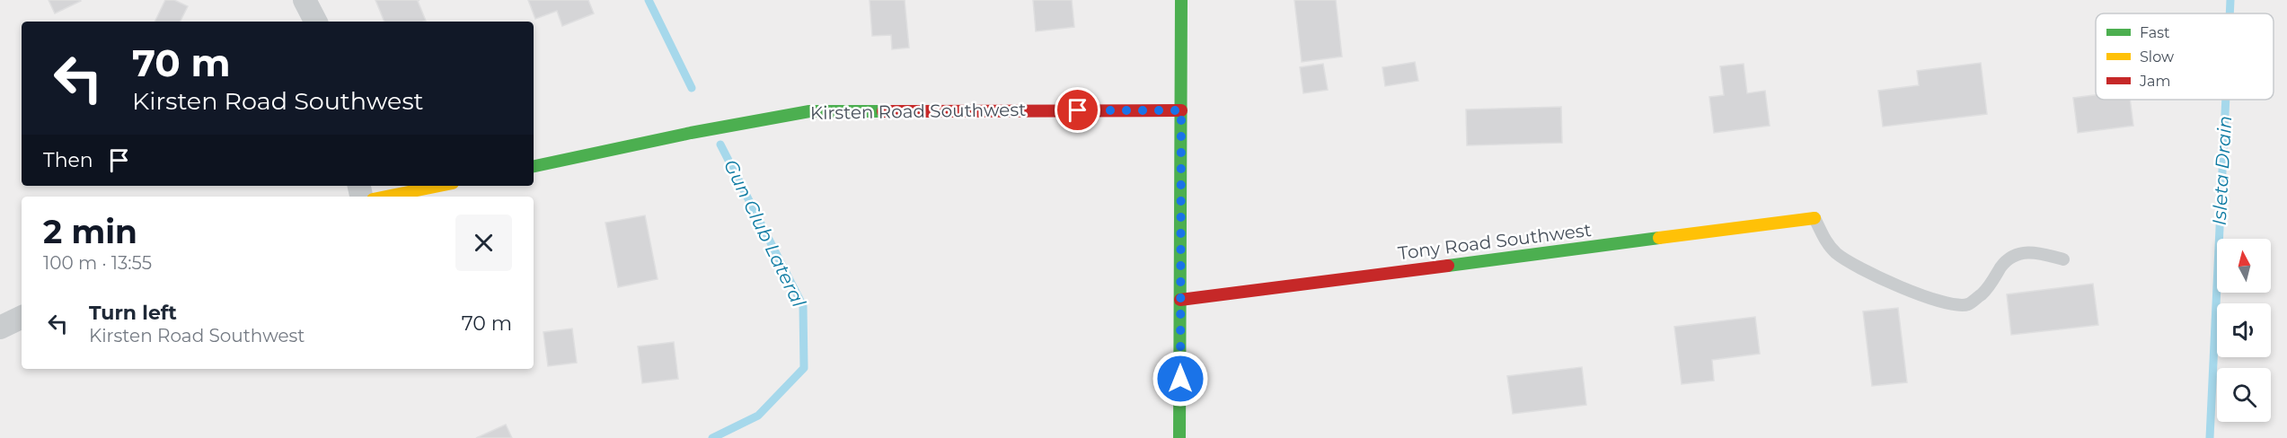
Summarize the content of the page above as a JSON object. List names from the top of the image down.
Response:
{
  "streets": {
    "street": ["Kirsten Road Southwest", "Tony Road Southwest"]
  },
  "water": ["Isleta Drain", "Gun Club Lateral"],
  "legend": ["Fast", "Slow", "Jam"],
  "north": "top",
  "page": {
    "turn": ["70 m", "Kirsten Road Southwest"],
    "then": "Then",
    "heading": ["2 min", "100 m · 13:55"],
    "list": [
      {
        "name": "Turn left",
        "note": "Kirsten Road Southwest",
        "value": "70 m"
      }
    ]
  }
}
